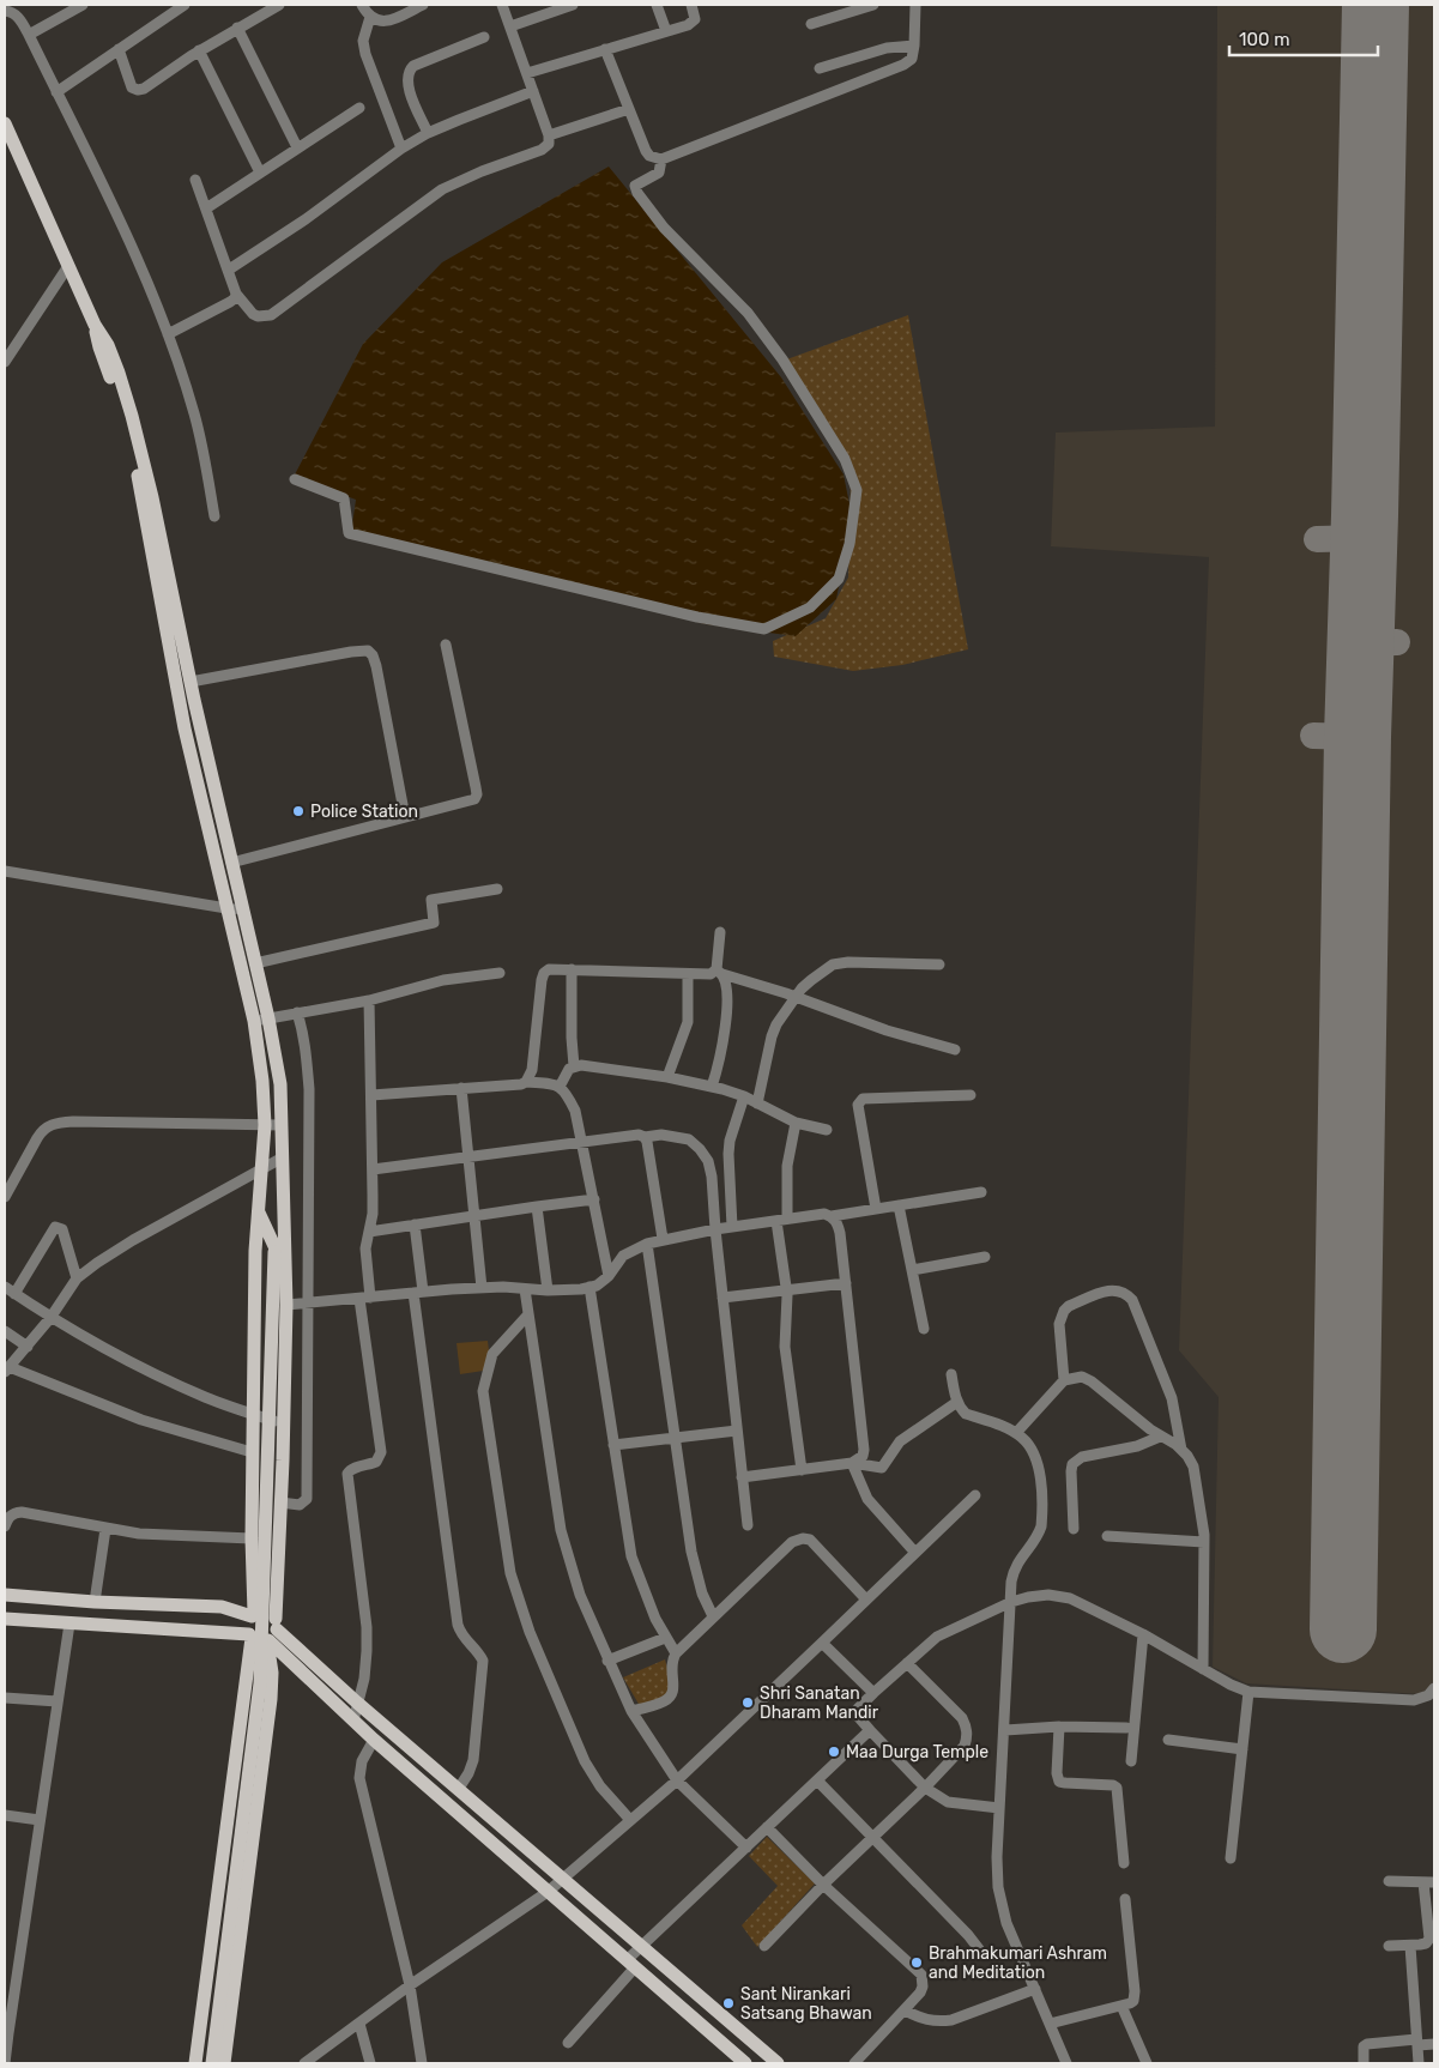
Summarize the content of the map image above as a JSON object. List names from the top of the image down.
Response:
{
  "places": [
    "Police Station",
    "Shri Sanatan Dharam Mandir",
    "Maa Durga Temple",
    "Brahmakumari Ashram and Meditation",
    "Sant Nirankari Satsang Bhawan"
  ],
  "scale_bar": "100 m"
}
